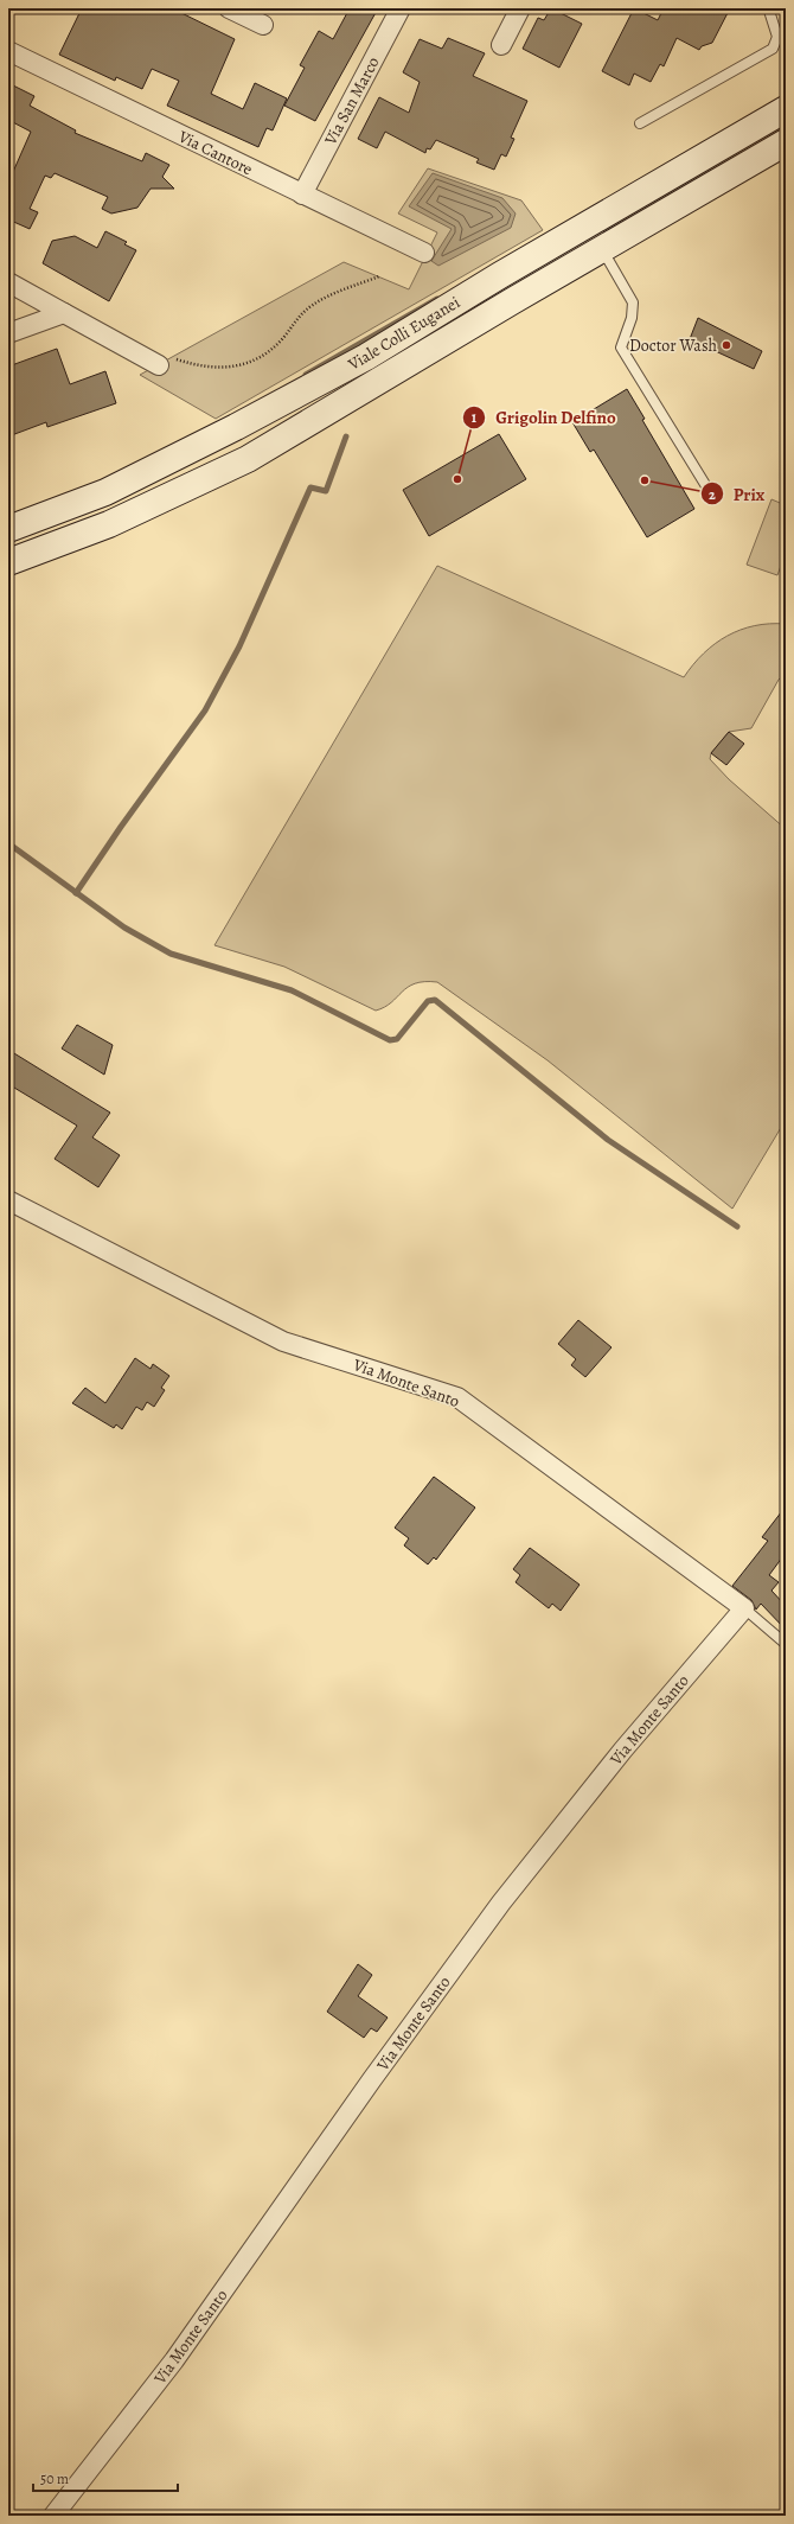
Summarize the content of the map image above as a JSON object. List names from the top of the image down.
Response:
{
  "streets": {
    "main road": ["Viale Colli Euganei"],
    "street": ["Via San Marco", "Via Cantore", "Via Monte Santo"]
  },
  "crossings": [
    ["Via San Marco", "Via Cantore"]
  ],
  "places": ["Doctor Wash", "Grigolin Delfino", "Prix"],
  "scale_bar": "50 m"
}
